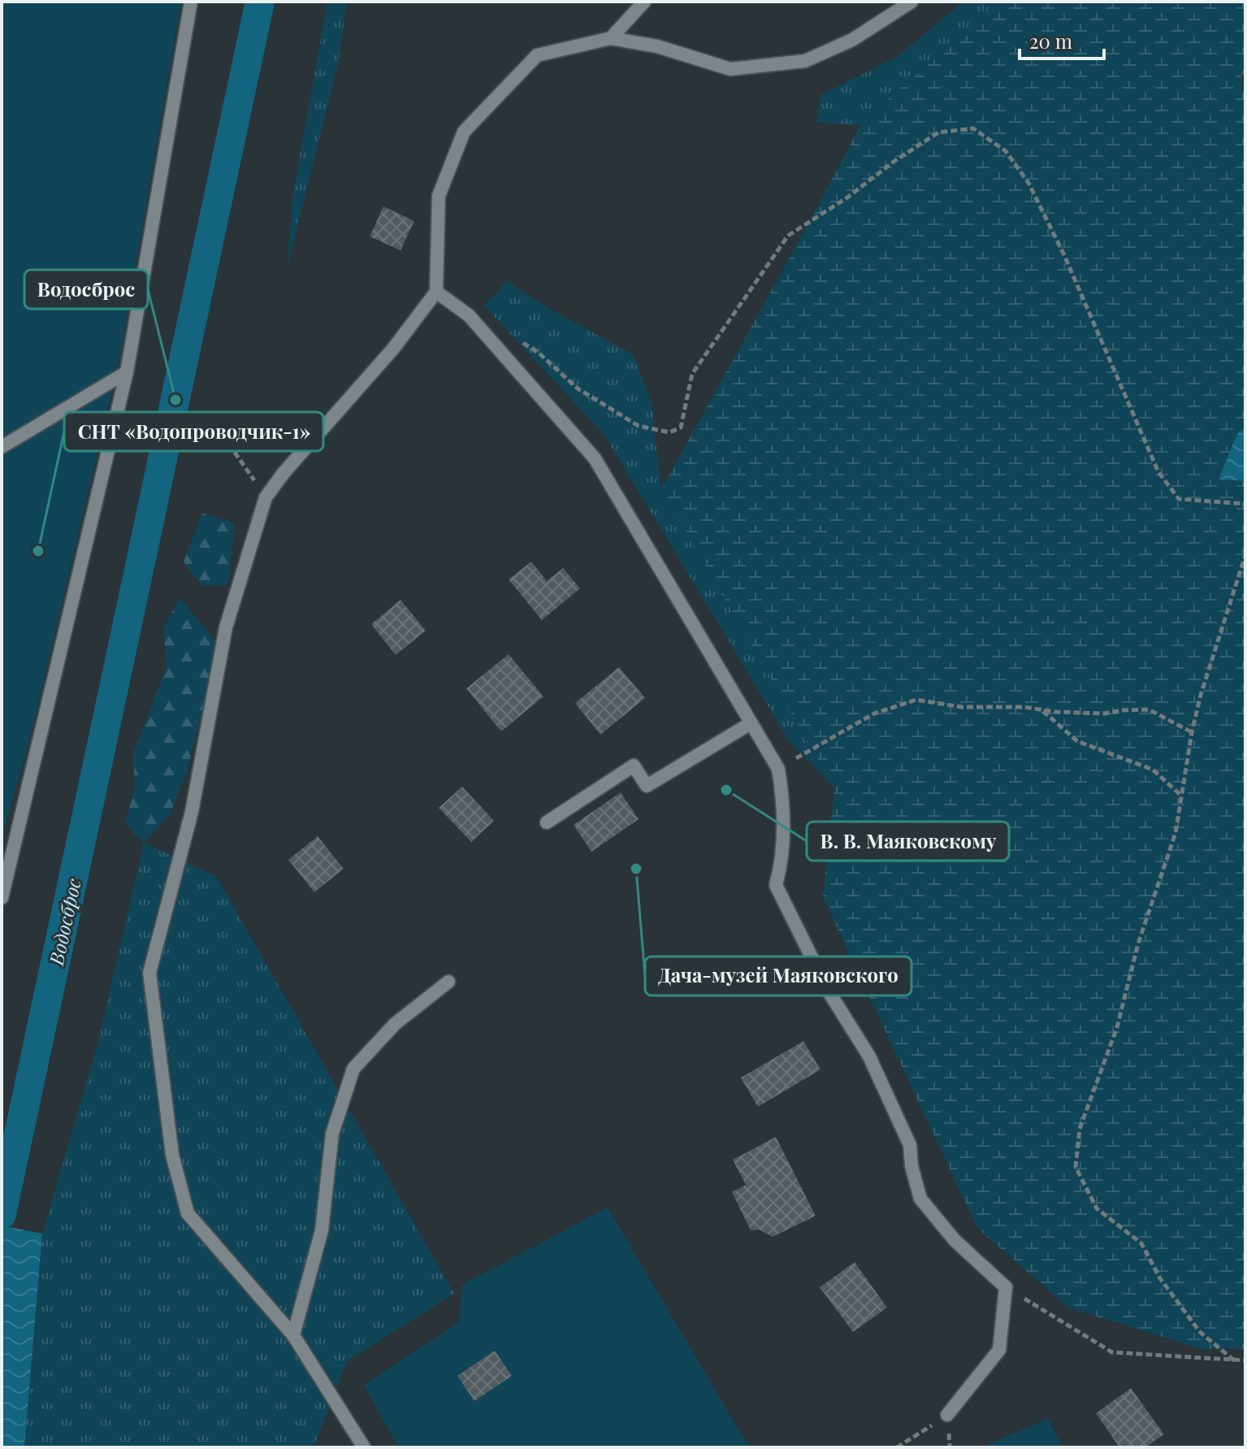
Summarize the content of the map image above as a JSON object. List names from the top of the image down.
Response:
{
  "water": ["Водосброс"],
  "places": [
    "Водосброс",
    "СНТ «Водопроводчик-1»",
    "В. В. Маяковскому",
    "Дача-музей Маяковского"
  ],
  "scale_bar": "20 m"
}
